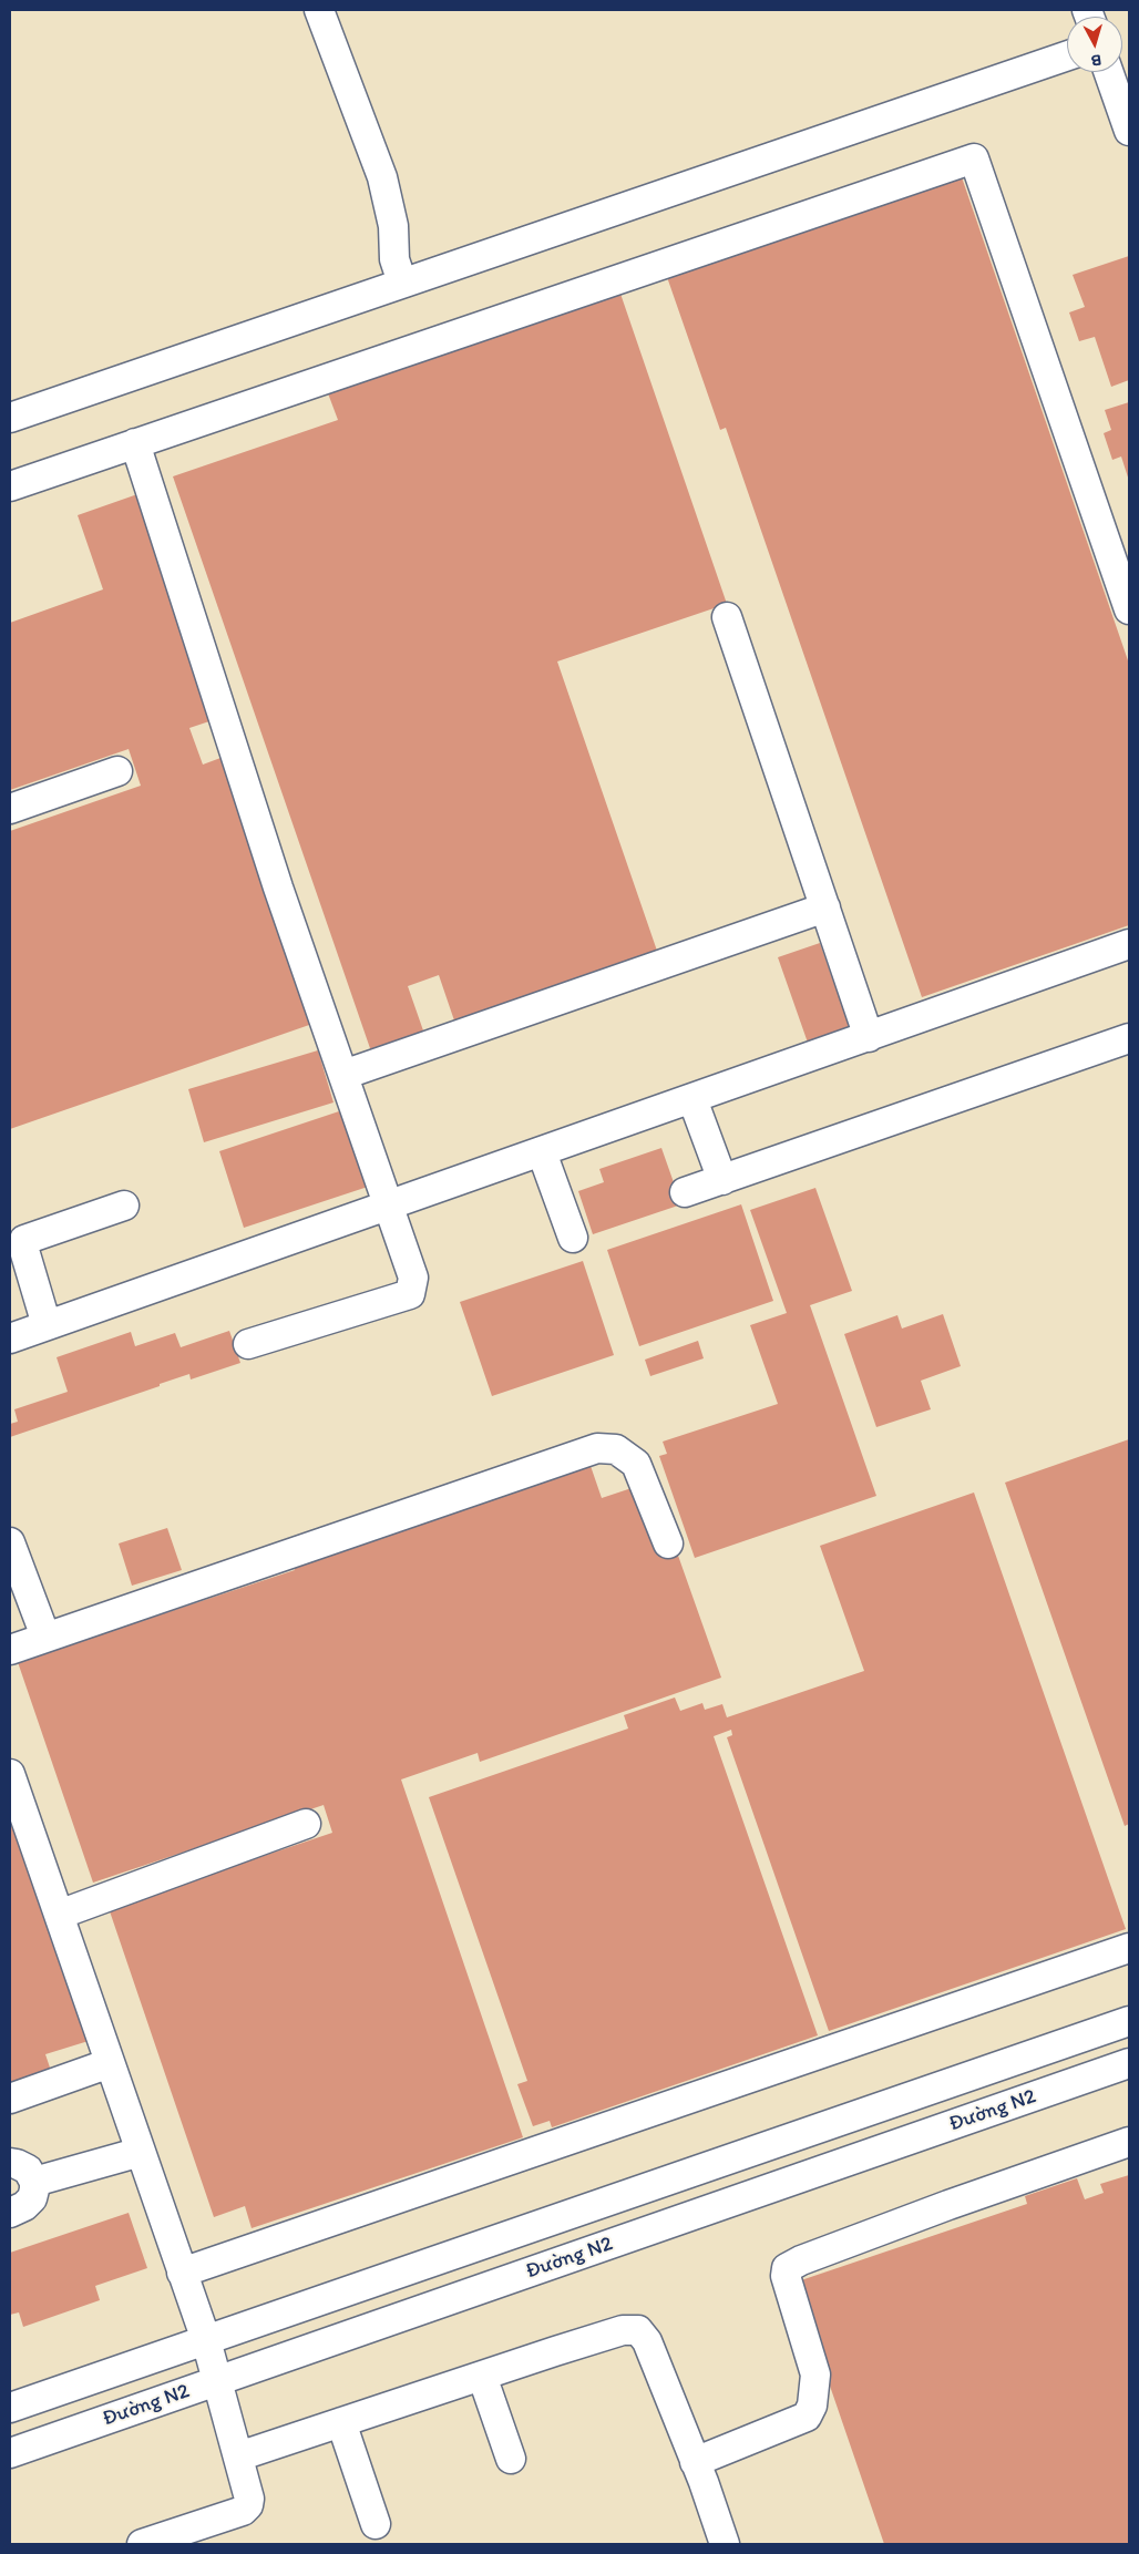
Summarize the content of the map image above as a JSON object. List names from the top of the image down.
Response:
{
  "streets": {
    "street": ["Đường N2"]
  },
  "north": "bottom"
}
